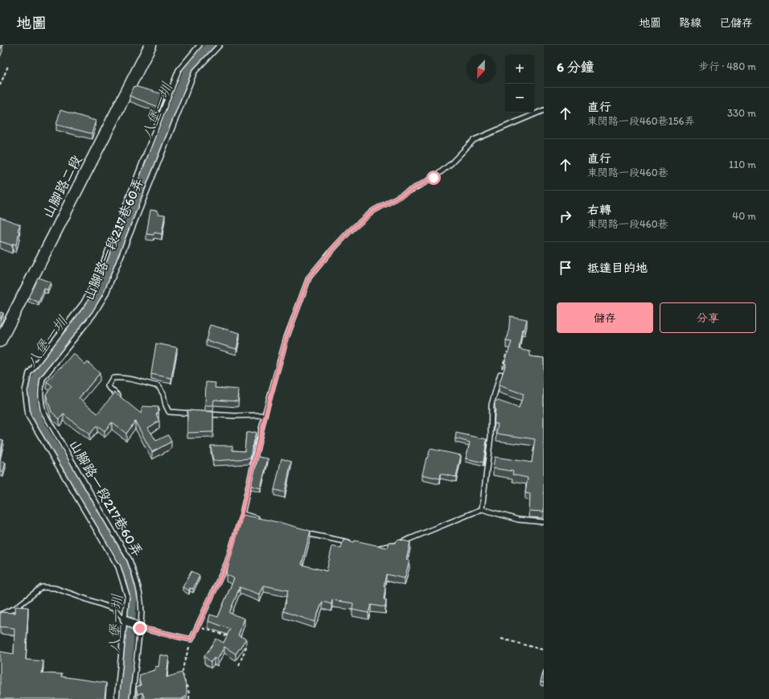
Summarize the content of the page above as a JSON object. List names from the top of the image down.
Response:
{
  "streets": {
    "main road": ["山腳路二段"],
    "lane": ["山腳路一段217巷60弄"]
  },
  "water": ["八堡一圳"],
  "north": "bottom",
  "page": {
    "header": "地圖",
    "nav": ["地圖", "路線", "已儲存"],
    "heading": ["6 分鐘", "步行 · 480 m"],
    "map_buttons": ["+", "−"],
    "list": [
      ["直行", "東閔路一段460巷156弄", "330 m"],
      ["直行", "東閔路一段460巷", "110 m"],
      ["右轉", "東閔路一段460巷", "40 m"],
      "抵達目的地"
    ],
    "buttons": ["儲存", "分享"]
  }
}
